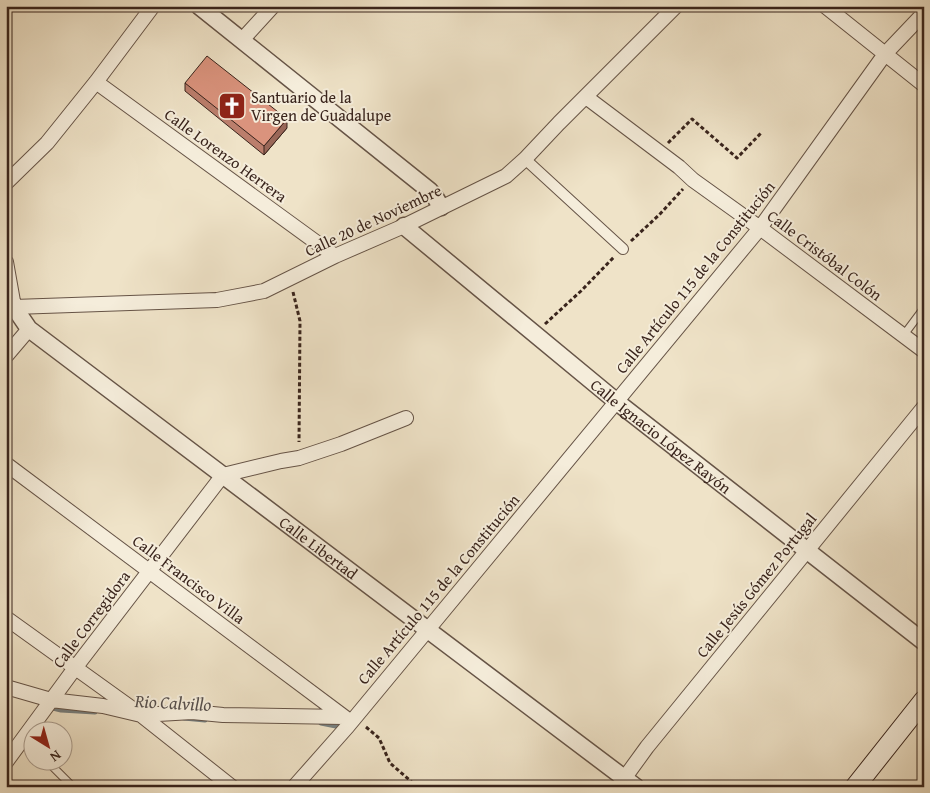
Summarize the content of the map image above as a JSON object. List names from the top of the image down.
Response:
{
  "streets": {
    "street": [
      "Calle Lorenzo Herrera",
      "Calle 20 de Noviembre",
      "Calle Cristóbal Colón",
      "Calle Artículo 115 de la Constitución",
      "Calle Ignacio López Rayón",
      "Calle Libertad",
      "Calle Francisco Villa",
      "Calle Jesús Gómez Portugal",
      "Calle Corregidora"
    ]
  },
  "crossings": [
    ["Calle Lorenzo Herrera", "Calle 20 de Noviembre"],
    ["Calle 20 de Noviembre", "Calle Cristóbal Colón"],
    ["Calle 20 de Noviembre", "Calle Ignacio López Rayón"],
    ["Calle 20 de Noviembre", "Calle Libertad"],
    ["Calle Cristóbal Colón", "Calle Artículo 115 de la Constitución"],
    ["Calle Artículo 115 de la Constitución", "Calle Ignacio López Rayón"],
    ["Calle Artículo 115 de la Constitución", "Calle Libertad"],
    ["Calle Artículo 115 de la Constitución", "Calle Francisco Villa"],
    ["Calle Ignacio López Rayón", "Calle Jesús Gómez Portugal"],
    ["Calle Libertad", "Calle Jesús Gómez Portugal"],
    ["Calle Libertad", "Calle Corregidora"],
    ["Calle Francisco Villa", "Calle Corregidora"]
  ],
  "water": ["Rio Calvillo"],
  "places": {
    "church": ["Santuario de la Virgen de Guadalupe"]
  },
  "north": "bottom right"
}
